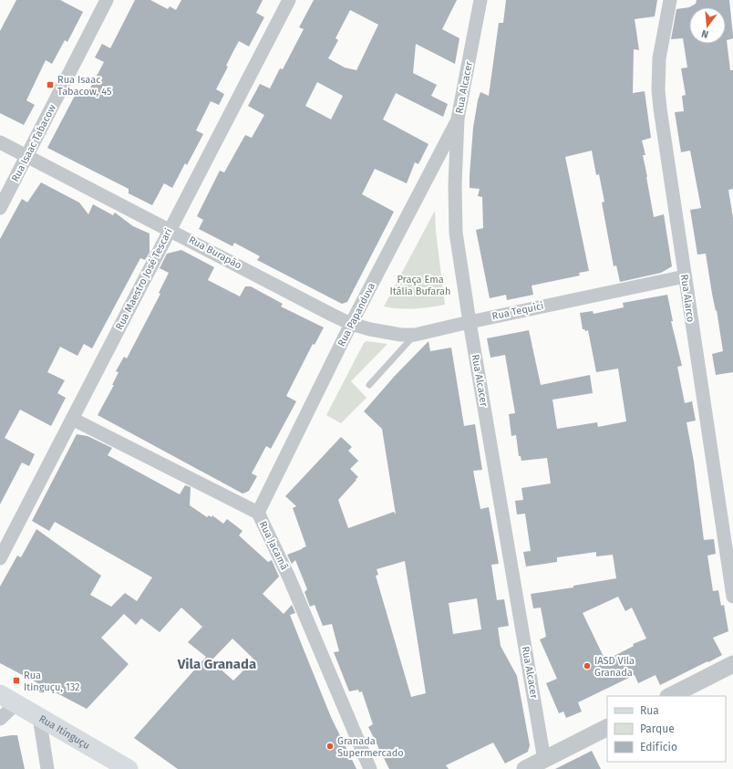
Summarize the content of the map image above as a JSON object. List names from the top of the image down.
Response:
{
  "streets": {
    "main road": ["Rua Itinguçu"],
    "street": [
      "Rua Alcacer",
      "Rua Isaac Tabacow",
      "Rua Burapão",
      "Rua Maestro José Tescari",
      "Rua Alarco",
      "Rua Tequici",
      "Rua Papanduva",
      "Rua Jacamã"
    ]
  },
  "crossings": [
    ["Rua Alcacer", "Rua Tequici"],
    ["Rua Alcacer", "Rua Papanduva"],
    ["Rua Isaac Tabacow", "Rua Burapão"],
    ["Rua Burapão", "Rua Maestro José Tescari"],
    ["Rua Burapão", "Rua Tequici"],
    ["Rua Burapão", "Rua Papanduva"],
    ["Rua Maestro José Tescari", "Rua Jacamã"],
    ["Rua Alarco", "Rua Tequici"],
    ["Rua Tequici", "Rua Papanduva"],
    ["Rua Papanduva", "Rua Jacamã"]
  ],
  "districts": ["Vila Granada"],
  "parks": ["Praça Ema Itália Bufarah"],
  "places": {
    "transit": ["Rua Isaac Tabacow, 45", "Rua Itinguçu, 132"],
    "other": ["IASD Vila Granada", "Granada Supermercado"]
  },
  "legend": ["Rua", "Parque", "Edifício"],
  "north": "bottom"
}
